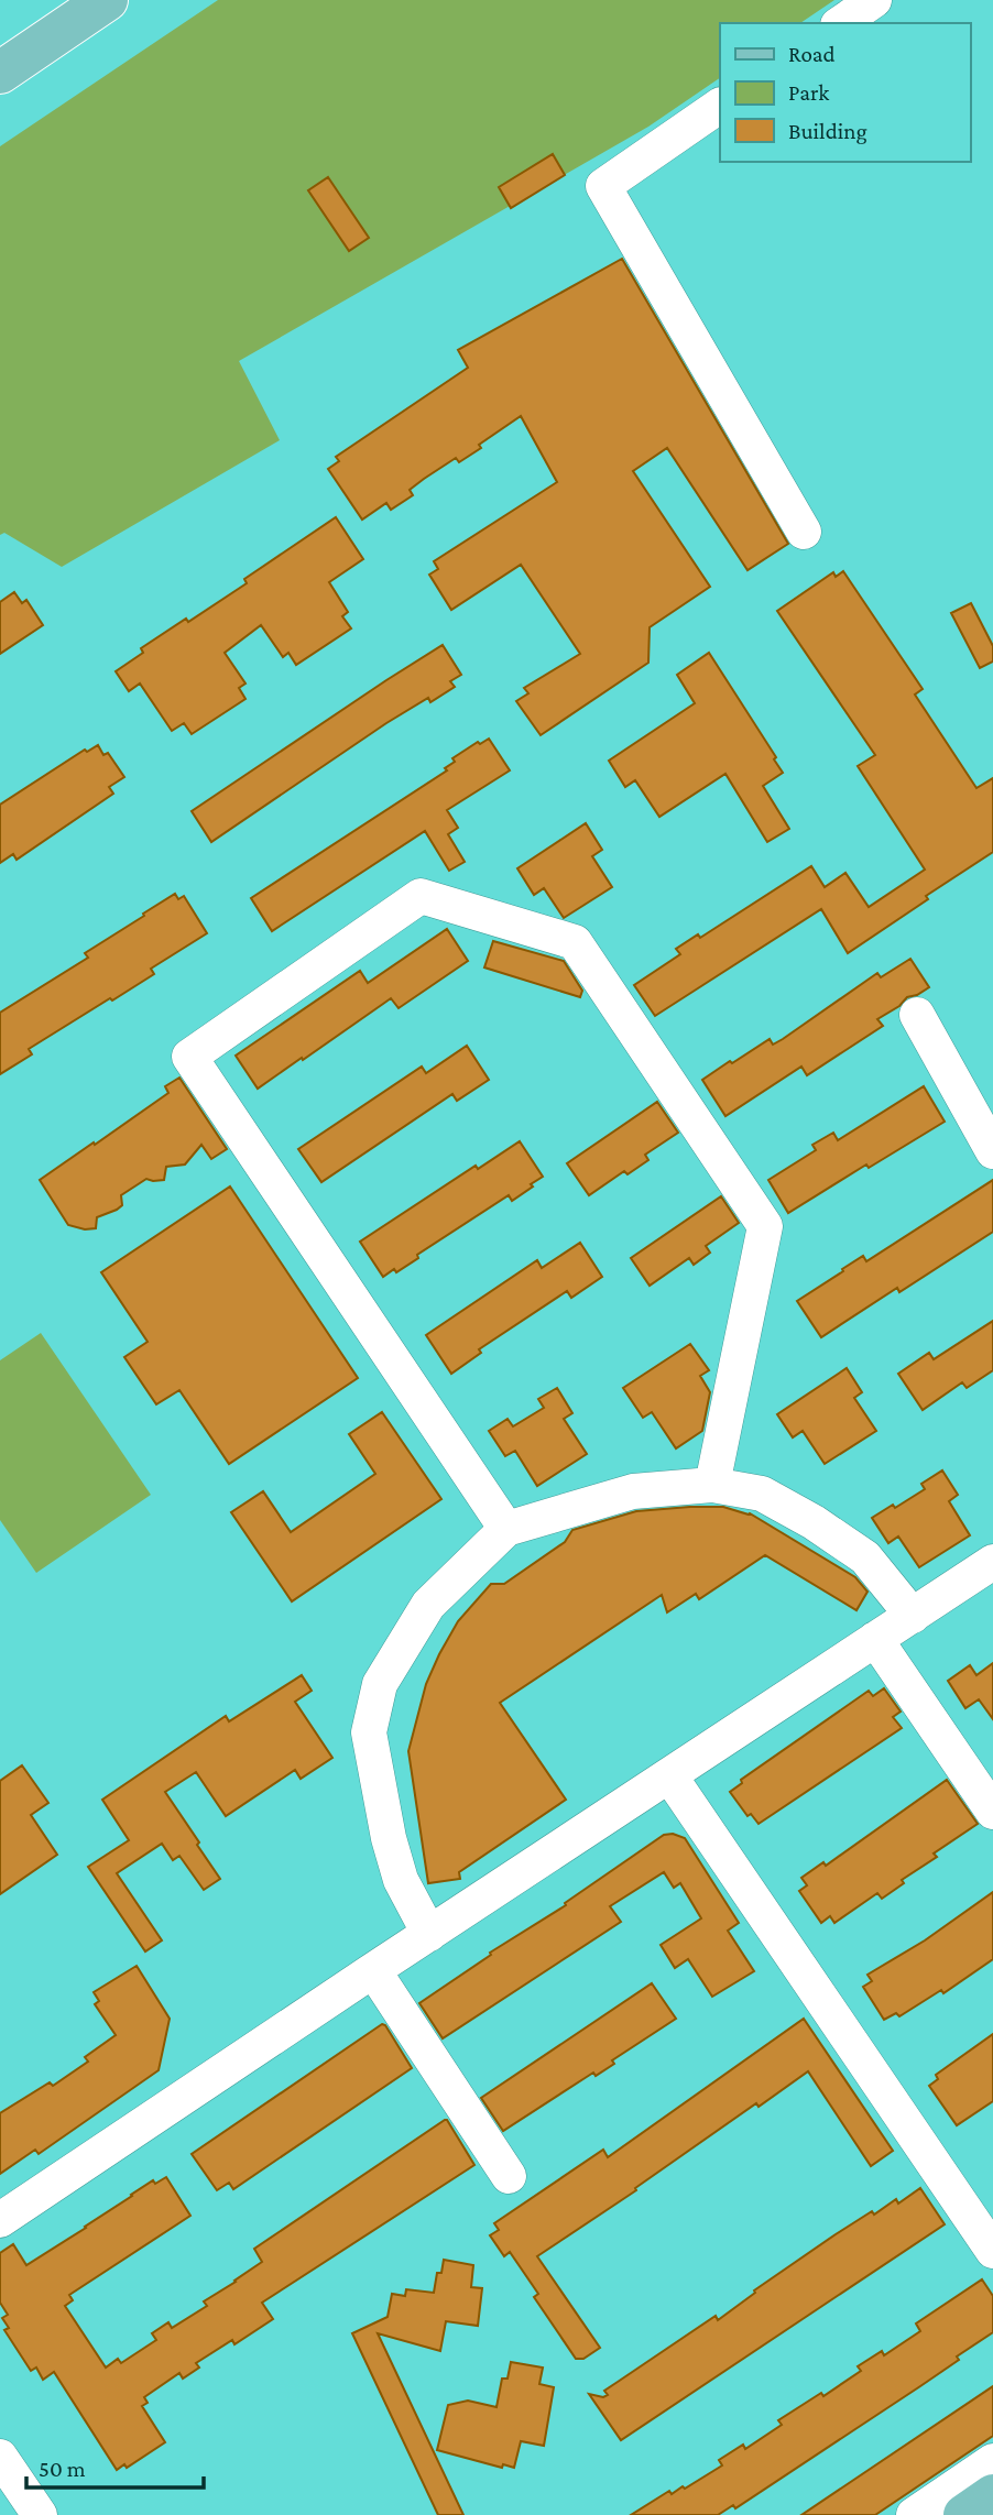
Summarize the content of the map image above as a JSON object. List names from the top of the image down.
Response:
{
  "legend": ["Road", "Park", "Building"],
  "scale_bar": "50 m"
}
